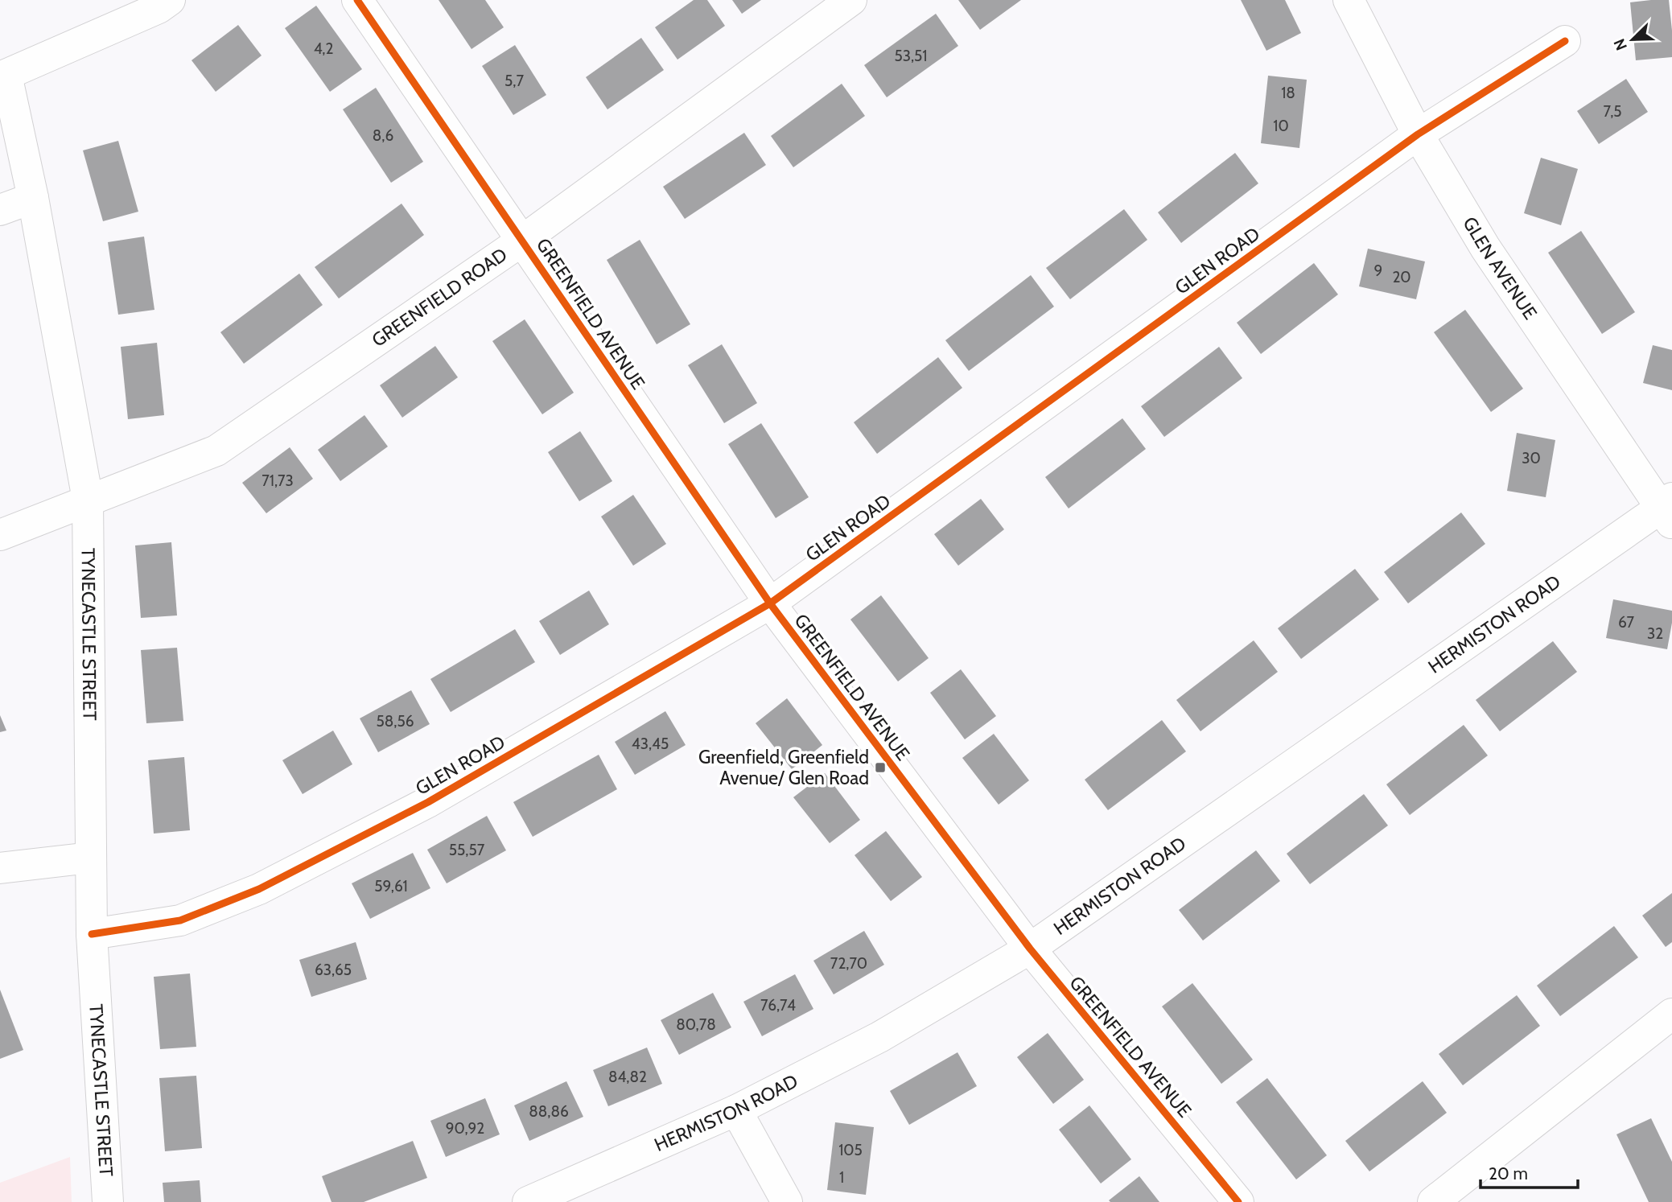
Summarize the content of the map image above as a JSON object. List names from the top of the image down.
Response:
{
  "streets": {
    "street": [
      "GLEN ROAD",
      "GLEN AVENUE",
      "GREENFIELD ROAD",
      "GREENFIELD AVENUE",
      "HERMISTON ROAD",
      "TYNECASTLE STREET"
    ]
  },
  "crossings": [
    ["GLEN ROAD", "GLEN AVENUE"],
    ["GLEN ROAD", "GREENFIELD AVENUE"],
    ["GLEN ROAD", "TYNECASTLE STREET"],
    ["GLEN AVENUE", "HERMISTON ROAD"],
    ["GREENFIELD ROAD", "GREENFIELD AVENUE"],
    ["GREENFIELD ROAD", "TYNECASTLE STREET"],
    ["GREENFIELD AVENUE", "HERMISTON ROAD"]
  ],
  "places": {
    "transit": ["Greenfield, Greenfield Avenue/ Glen Road"]
  },
  "house_numbers": [
    "4,2",
    "53,51",
    "5,7",
    "18",
    "7,5",
    "10",
    "8,6",
    "9",
    "20",
    "30",
    "71,73",
    "67",
    "32",
    "58,56",
    "43,45",
    "55,57",
    "59,61",
    "72,70",
    "63,65",
    "76,74",
    "80,78",
    "84,82",
    "88,86",
    "90,92",
    "105",
    "1"
  ],
  "scale_bar": "20 m",
  "north": "bottom left"
}
